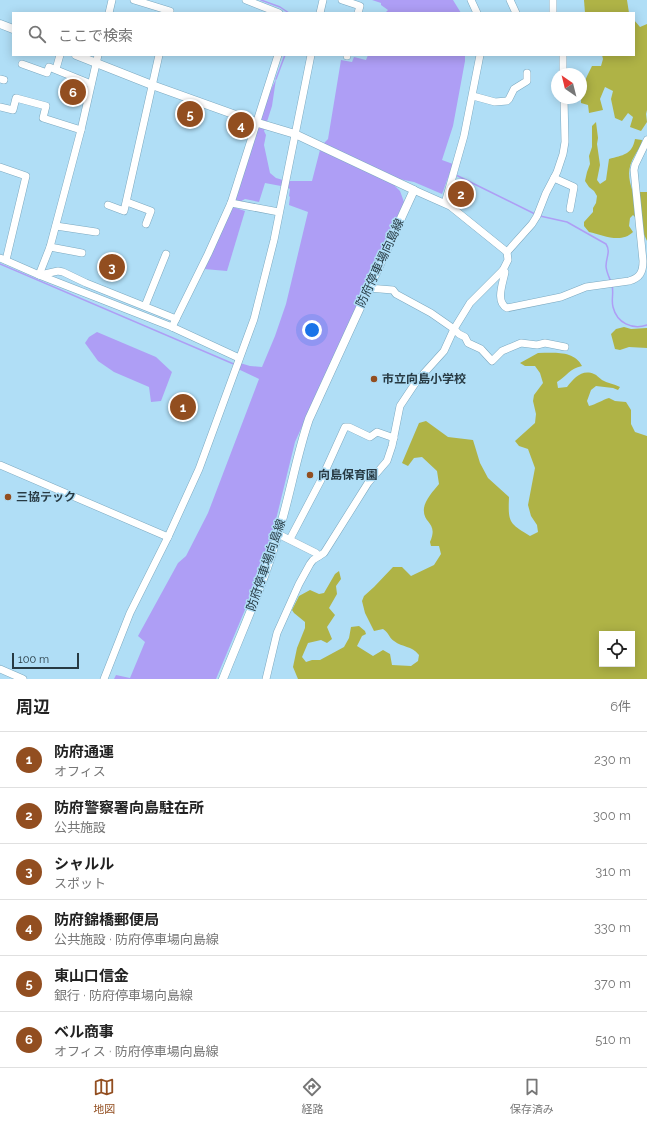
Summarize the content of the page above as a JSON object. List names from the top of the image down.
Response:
{
  "streets": {
    "main road": ["防府停車場向島線"]
  },
  "places": ["市立向島小学校", "向島保育園", "三協テック"],
  "scale_bar": "100 m",
  "north": "top left",
  "page": {
    "search": "ここで検索",
    "pins": [
      "6",
      "5",
      "4",
      "2",
      "3",
      "1"
    ],
    "scale": "100 m",
    "heading": ["周辺", "6件"],
    "list": [
      {
        "mark": "1",
        "name": "防府通運",
        "note": "オフィス",
        "value": "230 m"
      },
      {
        "mark": "2",
        "name": "防府警察署向島駐在所",
        "note": "公共施設",
        "value": "300 m"
      },
      {
        "mark": "3",
        "name": "シャルル",
        "note": "スポット",
        "value": "310 m"
      },
      {
        "mark": "4",
        "name": "防府錦橋郵便局",
        "note": "公共施設 · 防府停車場向島線",
        "value": "330 m"
      },
      {
        "mark": "5",
        "name": "東山口信金",
        "note": "銀行 · 防府停車場向島線",
        "value": "370 m"
      },
      {
        "mark": "6",
        "name": "ベル商事",
        "note": "オフィス · 防府停車場向島線",
        "value": "510 m"
      }
    ],
    "nav": ["地図", "経路", "保存済み"]
  }
}
